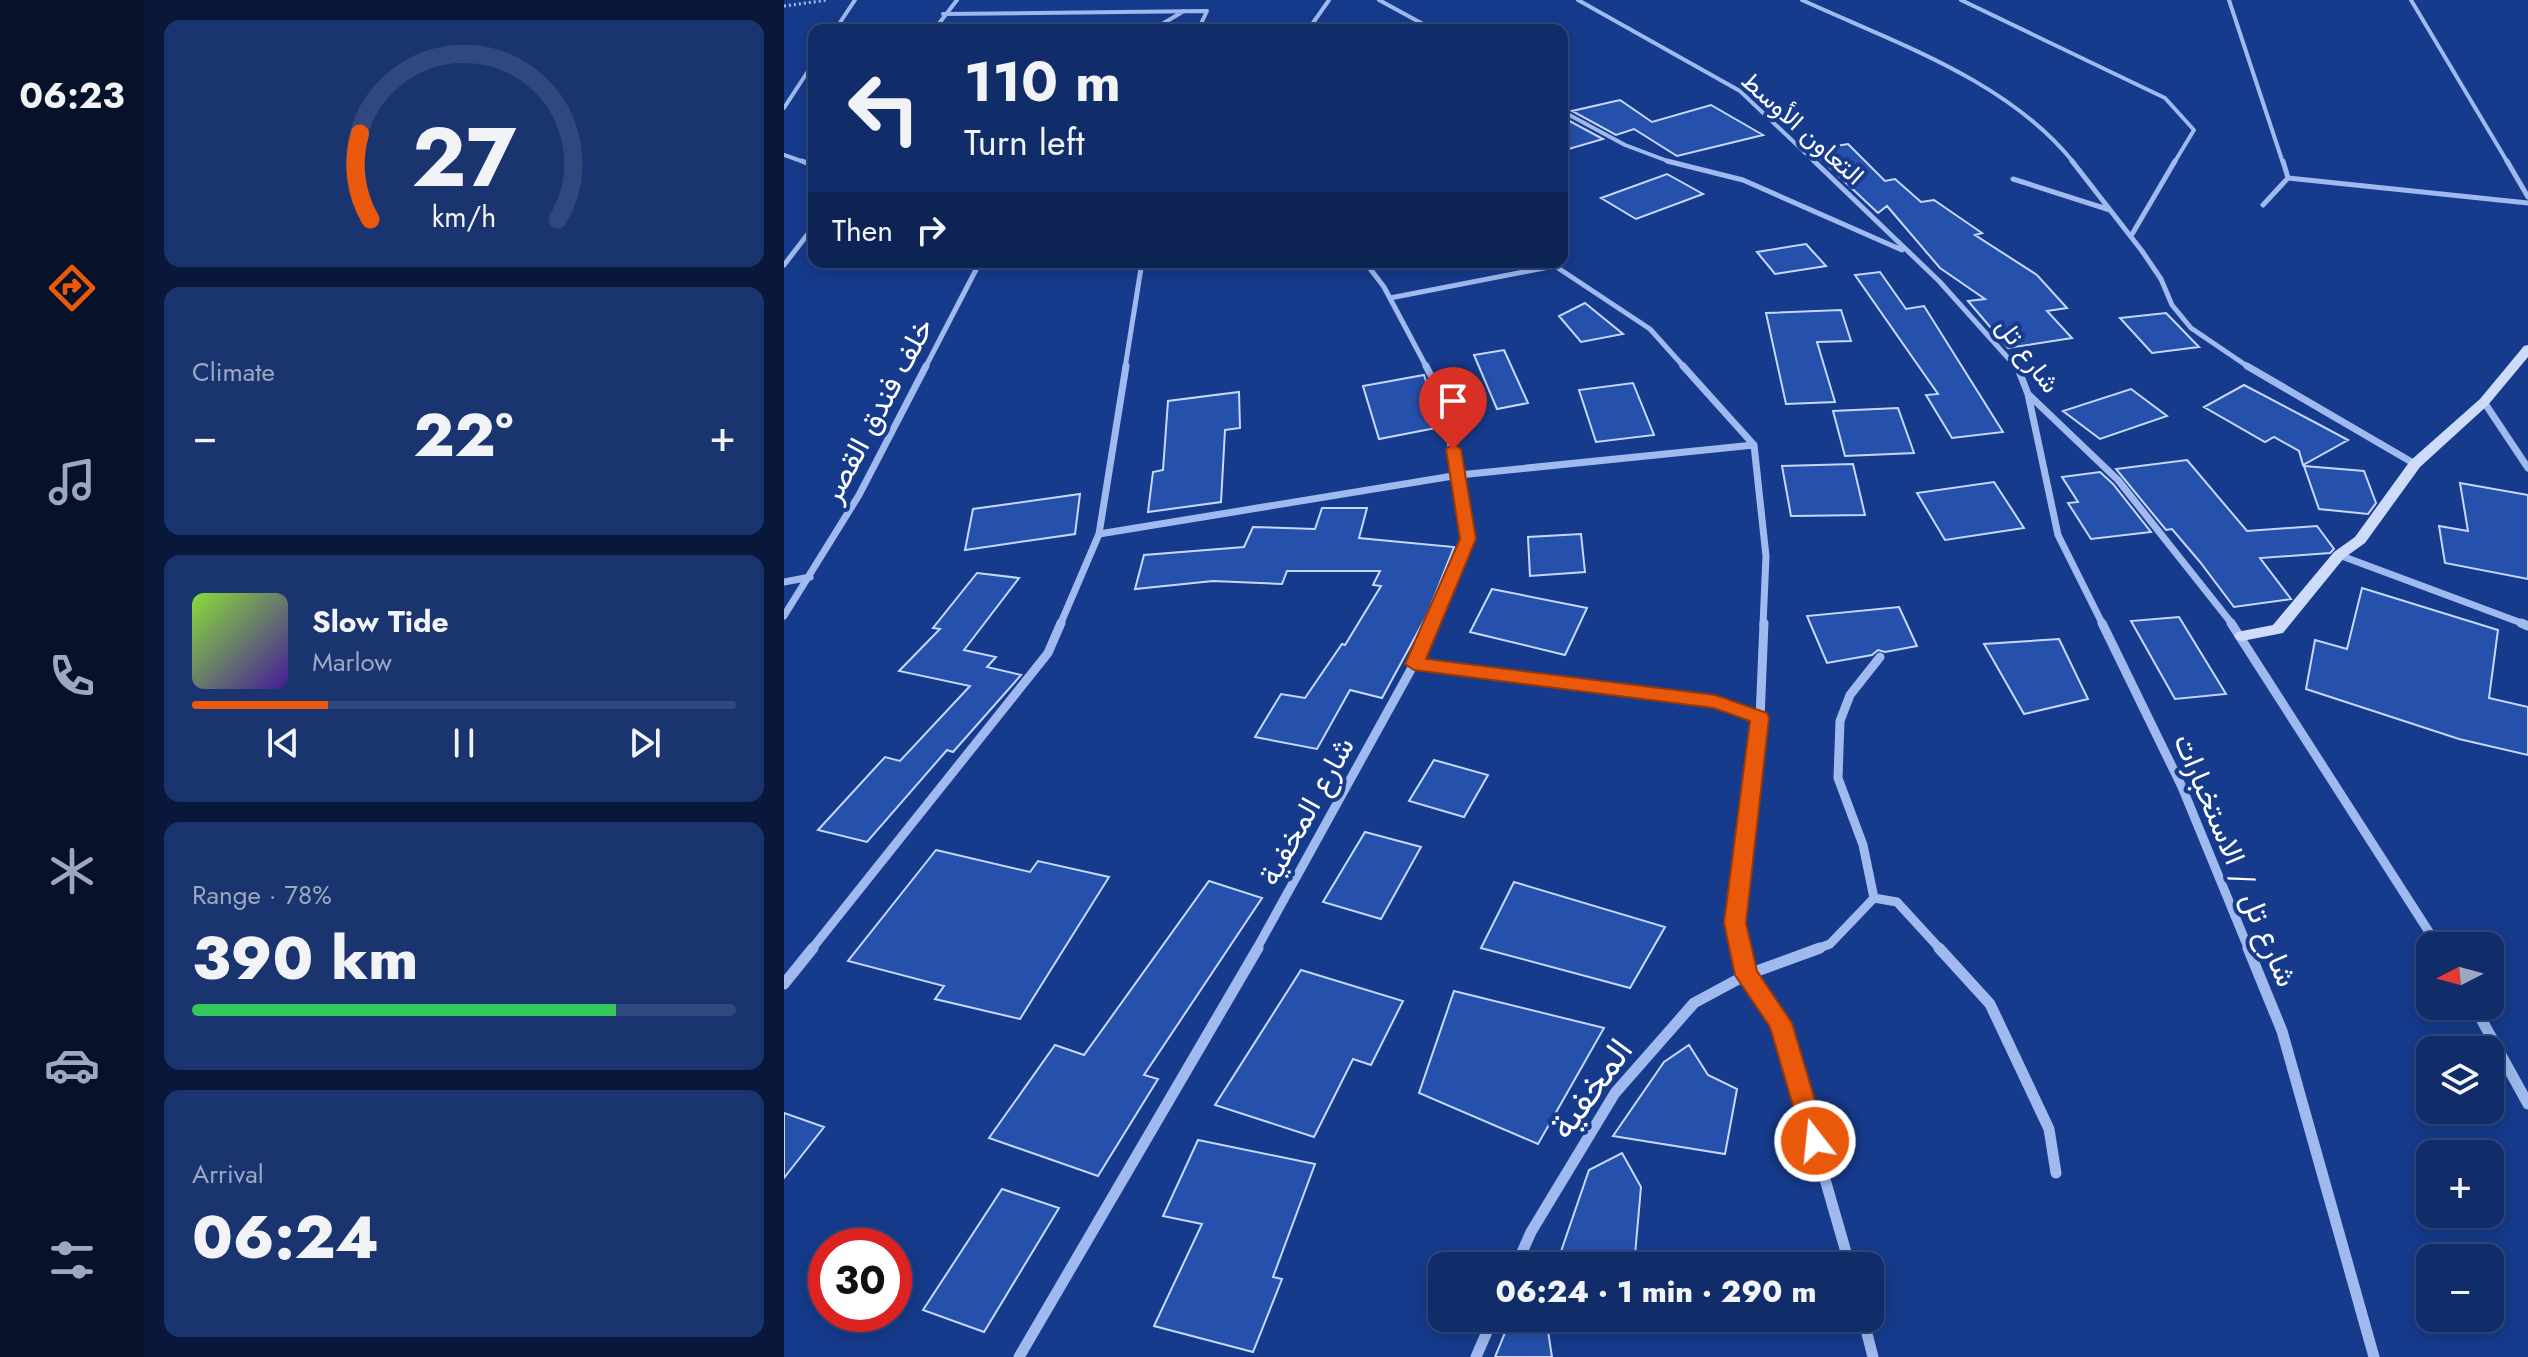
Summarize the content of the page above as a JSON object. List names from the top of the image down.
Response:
{
  "streets": {
    "street": [
      "التعاون الأوسط",
      "شارع تل",
      "خلف فندق القصر",
      "شارع المخفية",
      "شارع تل / الاستخبارات",
      "المخفية"
    ]
  },
  "crossings": [
    ["التعاون الأوسط", "شارع تل"],
    ["شارع تل", "شارع تل / الاستخبارات"]
  ],
  "north": "left",
  "page": {
    "tabs": "06:23",
    "turn": ["110 m", "Turn left"],
    "then": "Then",
    "tile": [
      "Climate",
      ["Range · 78%", "390 km"],
      ["Arrival", "06:24"]
    ],
    "heat": ["−", "22°", "+"],
    "song": ["Slow Tide", "Marlow"],
    "map_buttons": ["+", "−"],
    "limit": "30",
    "trip": "06:24 · 1 min · 290 m",
    "gauge": ["27", "km/h"]
  }
}
